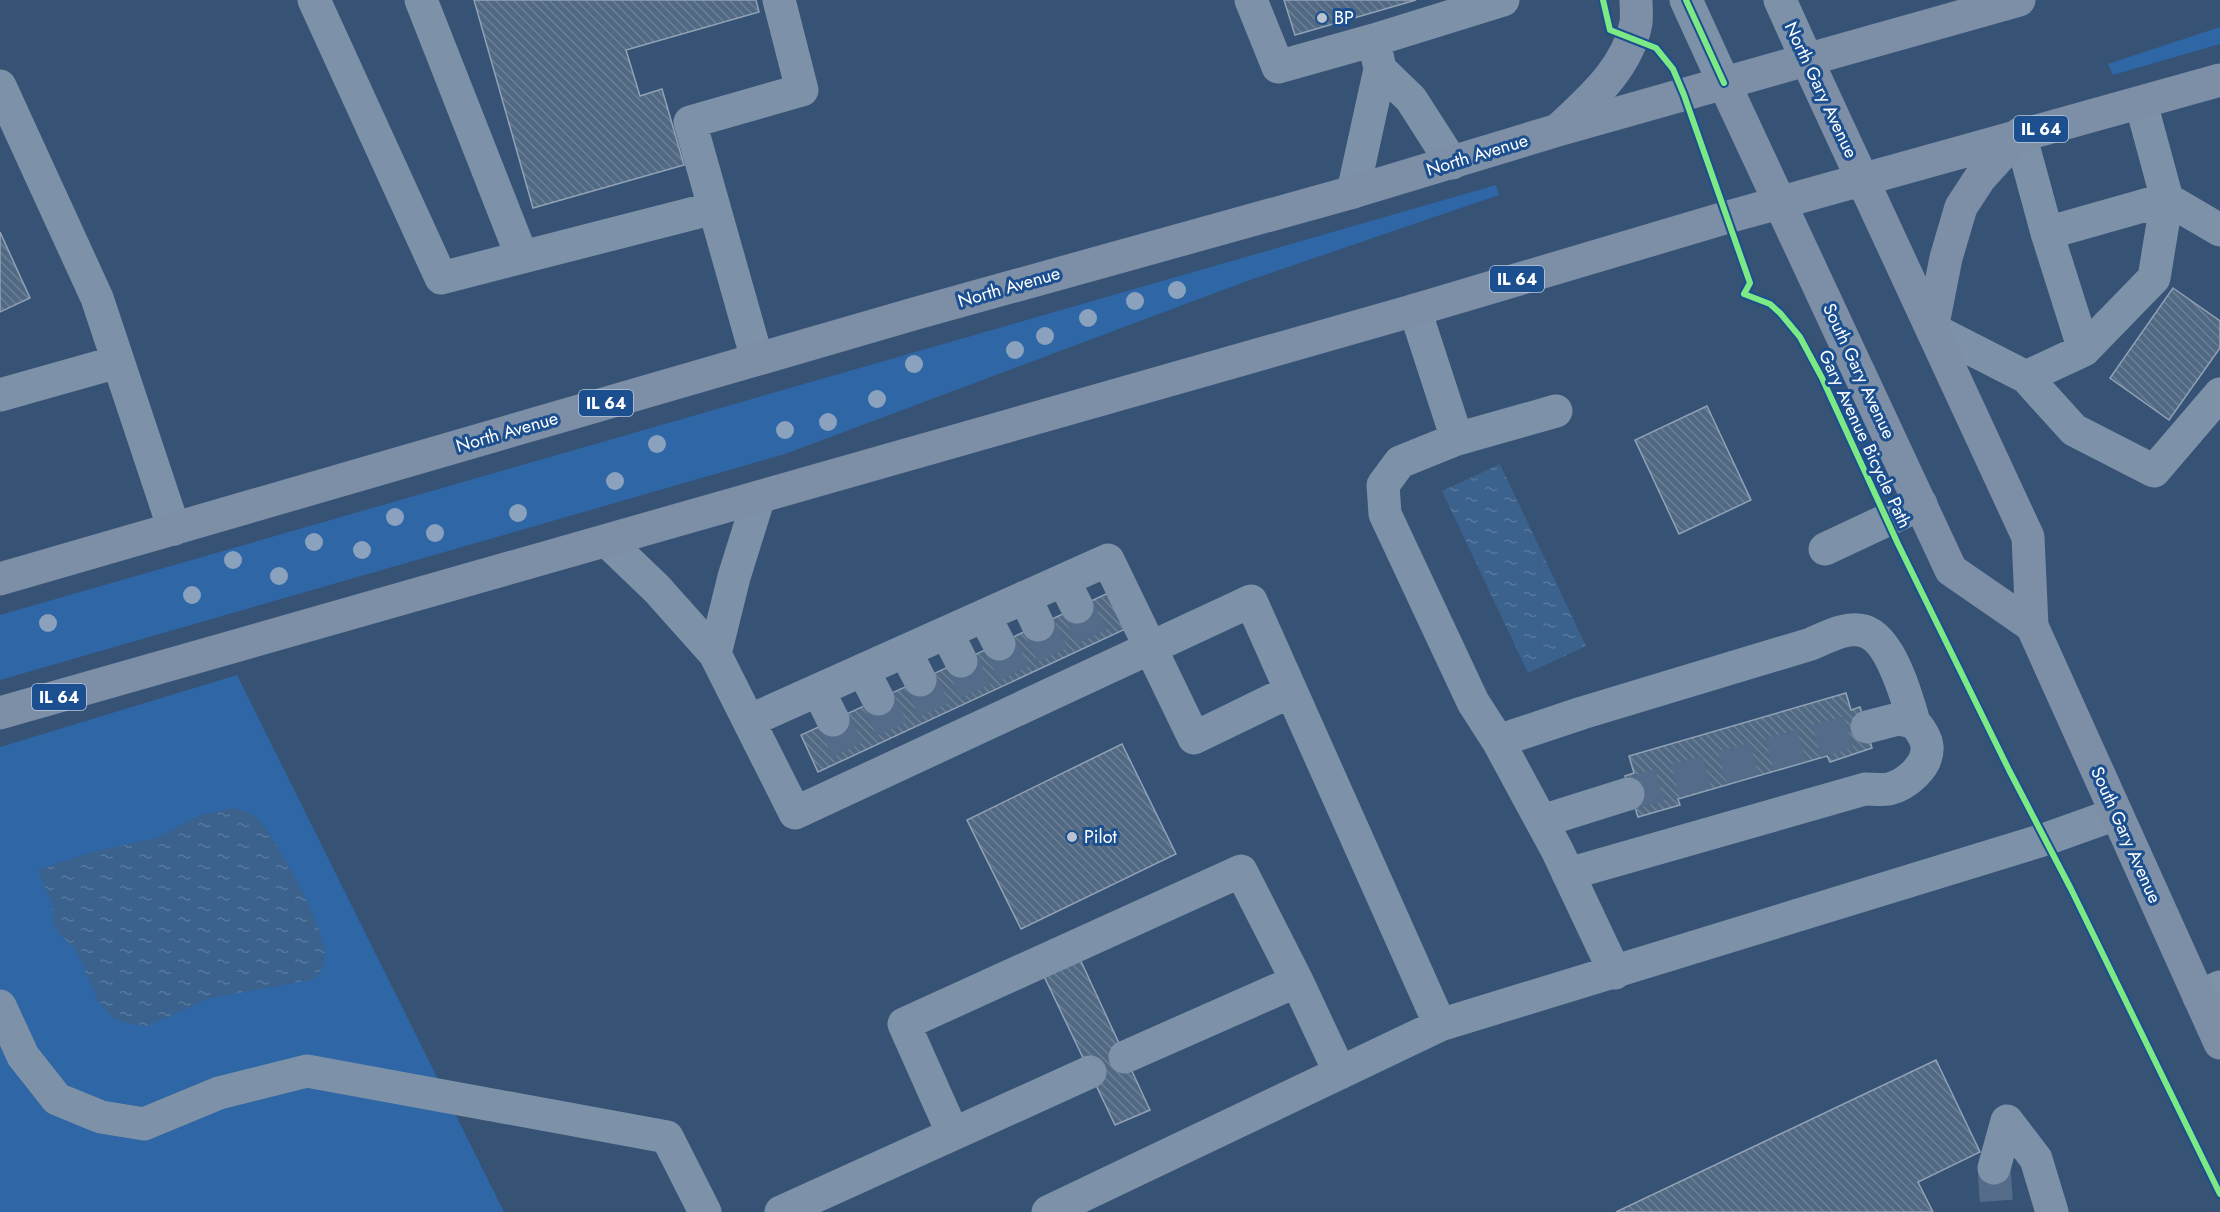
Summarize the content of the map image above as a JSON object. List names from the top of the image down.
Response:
{
  "streets": {
    "main road": [
      "North Gary Avenue",
      "IL 64",
      "North Avenue",
      "South Gary Avenue"
    ],
    "cycle path": ["Gary Avenue Bicycle Path"]
  },
  "crossings": [
    ["North Gary Avenue", "IL 64"],
    ["North Gary Avenue", "North Avenue"],
    ["North Gary Avenue", "South Gary Avenue"],
    ["IL 64", "South Gary Avenue"],
    ["North Avenue", "South Gary Avenue"]
  ],
  "places": ["BP", "Pilot"]
}
